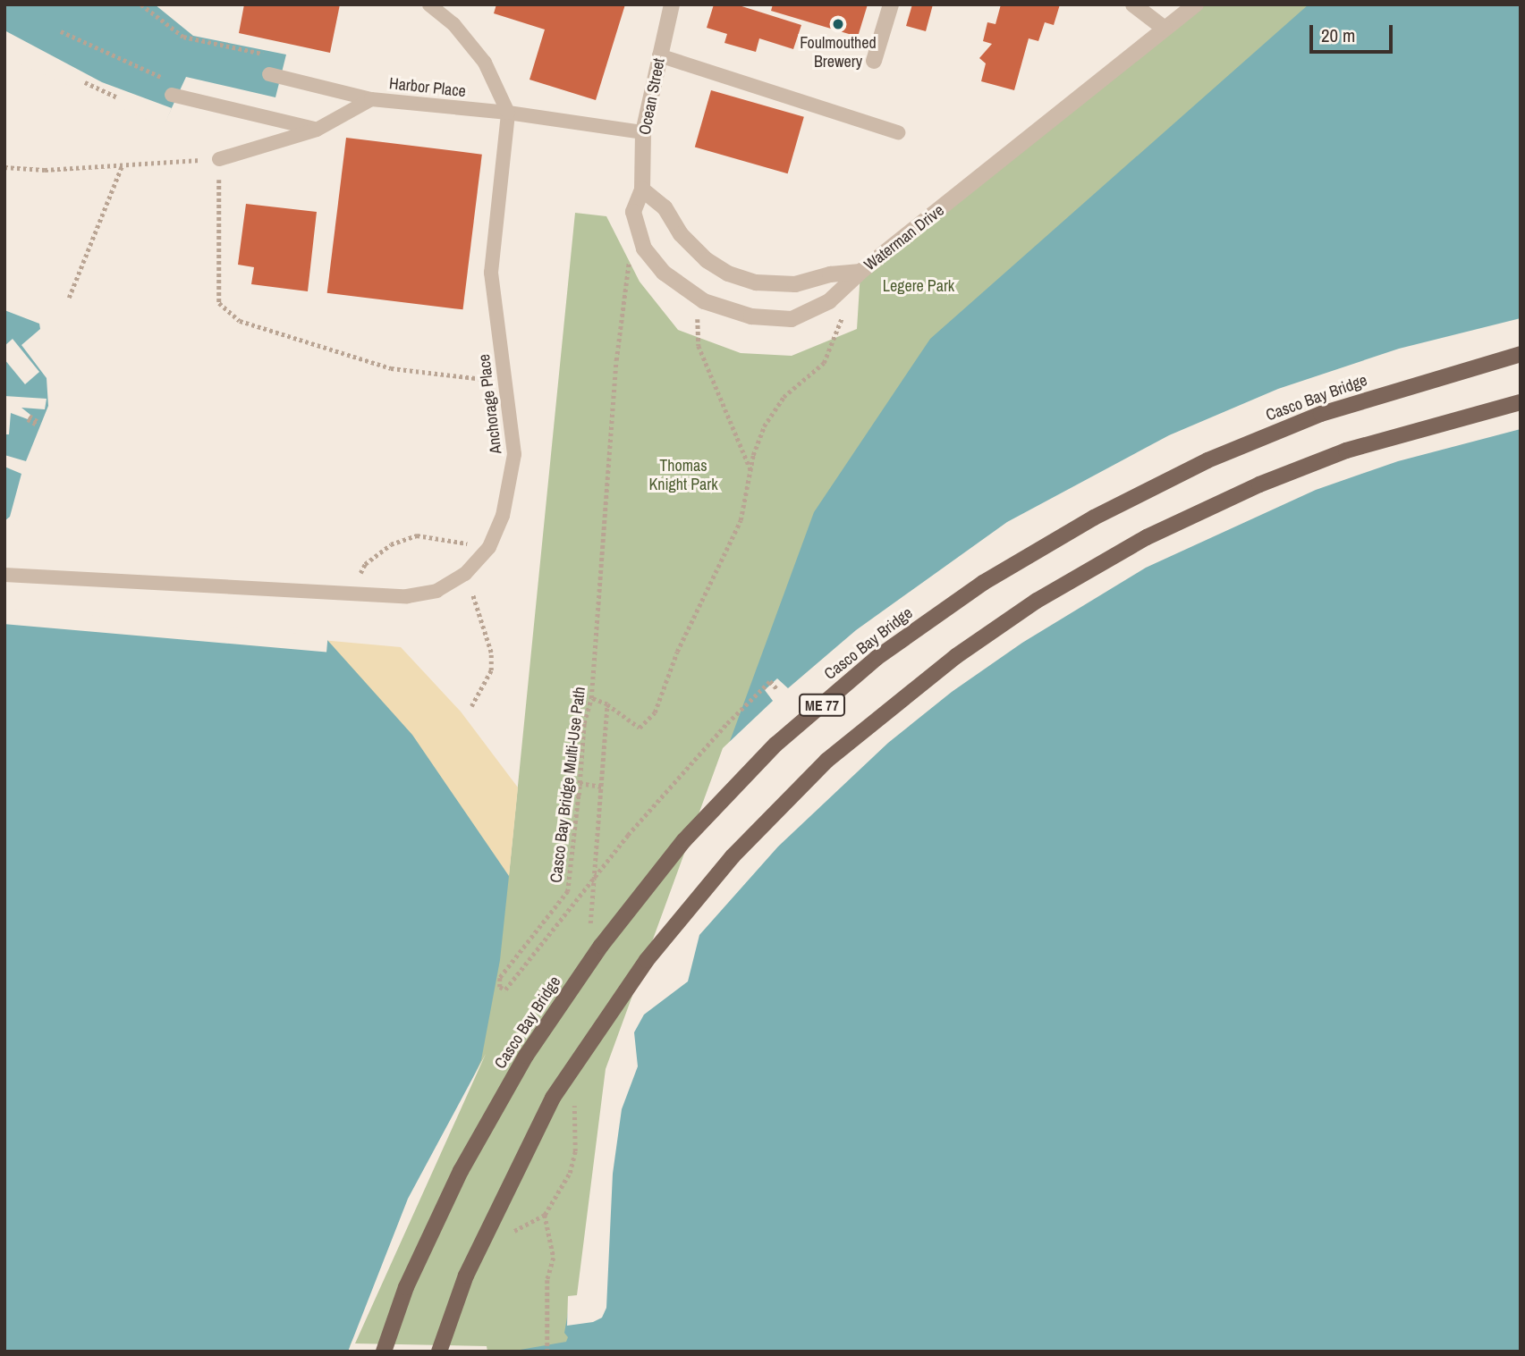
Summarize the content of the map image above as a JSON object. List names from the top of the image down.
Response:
{
  "streets": {
    "main road": ["Casco Bay Bridge", "ME 77"],
    "street": ["Ocean Street", "Waterman Drive"],
    "lane": ["Harbor Place", "Anchorage Place"],
    "path": ["Casco Bay Bridge Multi-Use Path"]
  },
  "crossings": [
    ["Harbor Place", "Ocean Street"],
    ["Harbor Place", "Anchorage Place"],
    ["Ocean Street", "Waterman Drive"]
  ],
  "parks": ["Legere Park", "Thomas Knight Park"],
  "places": ["Foulmouthed Brewery"],
  "scale_bar": "20 m"
}
